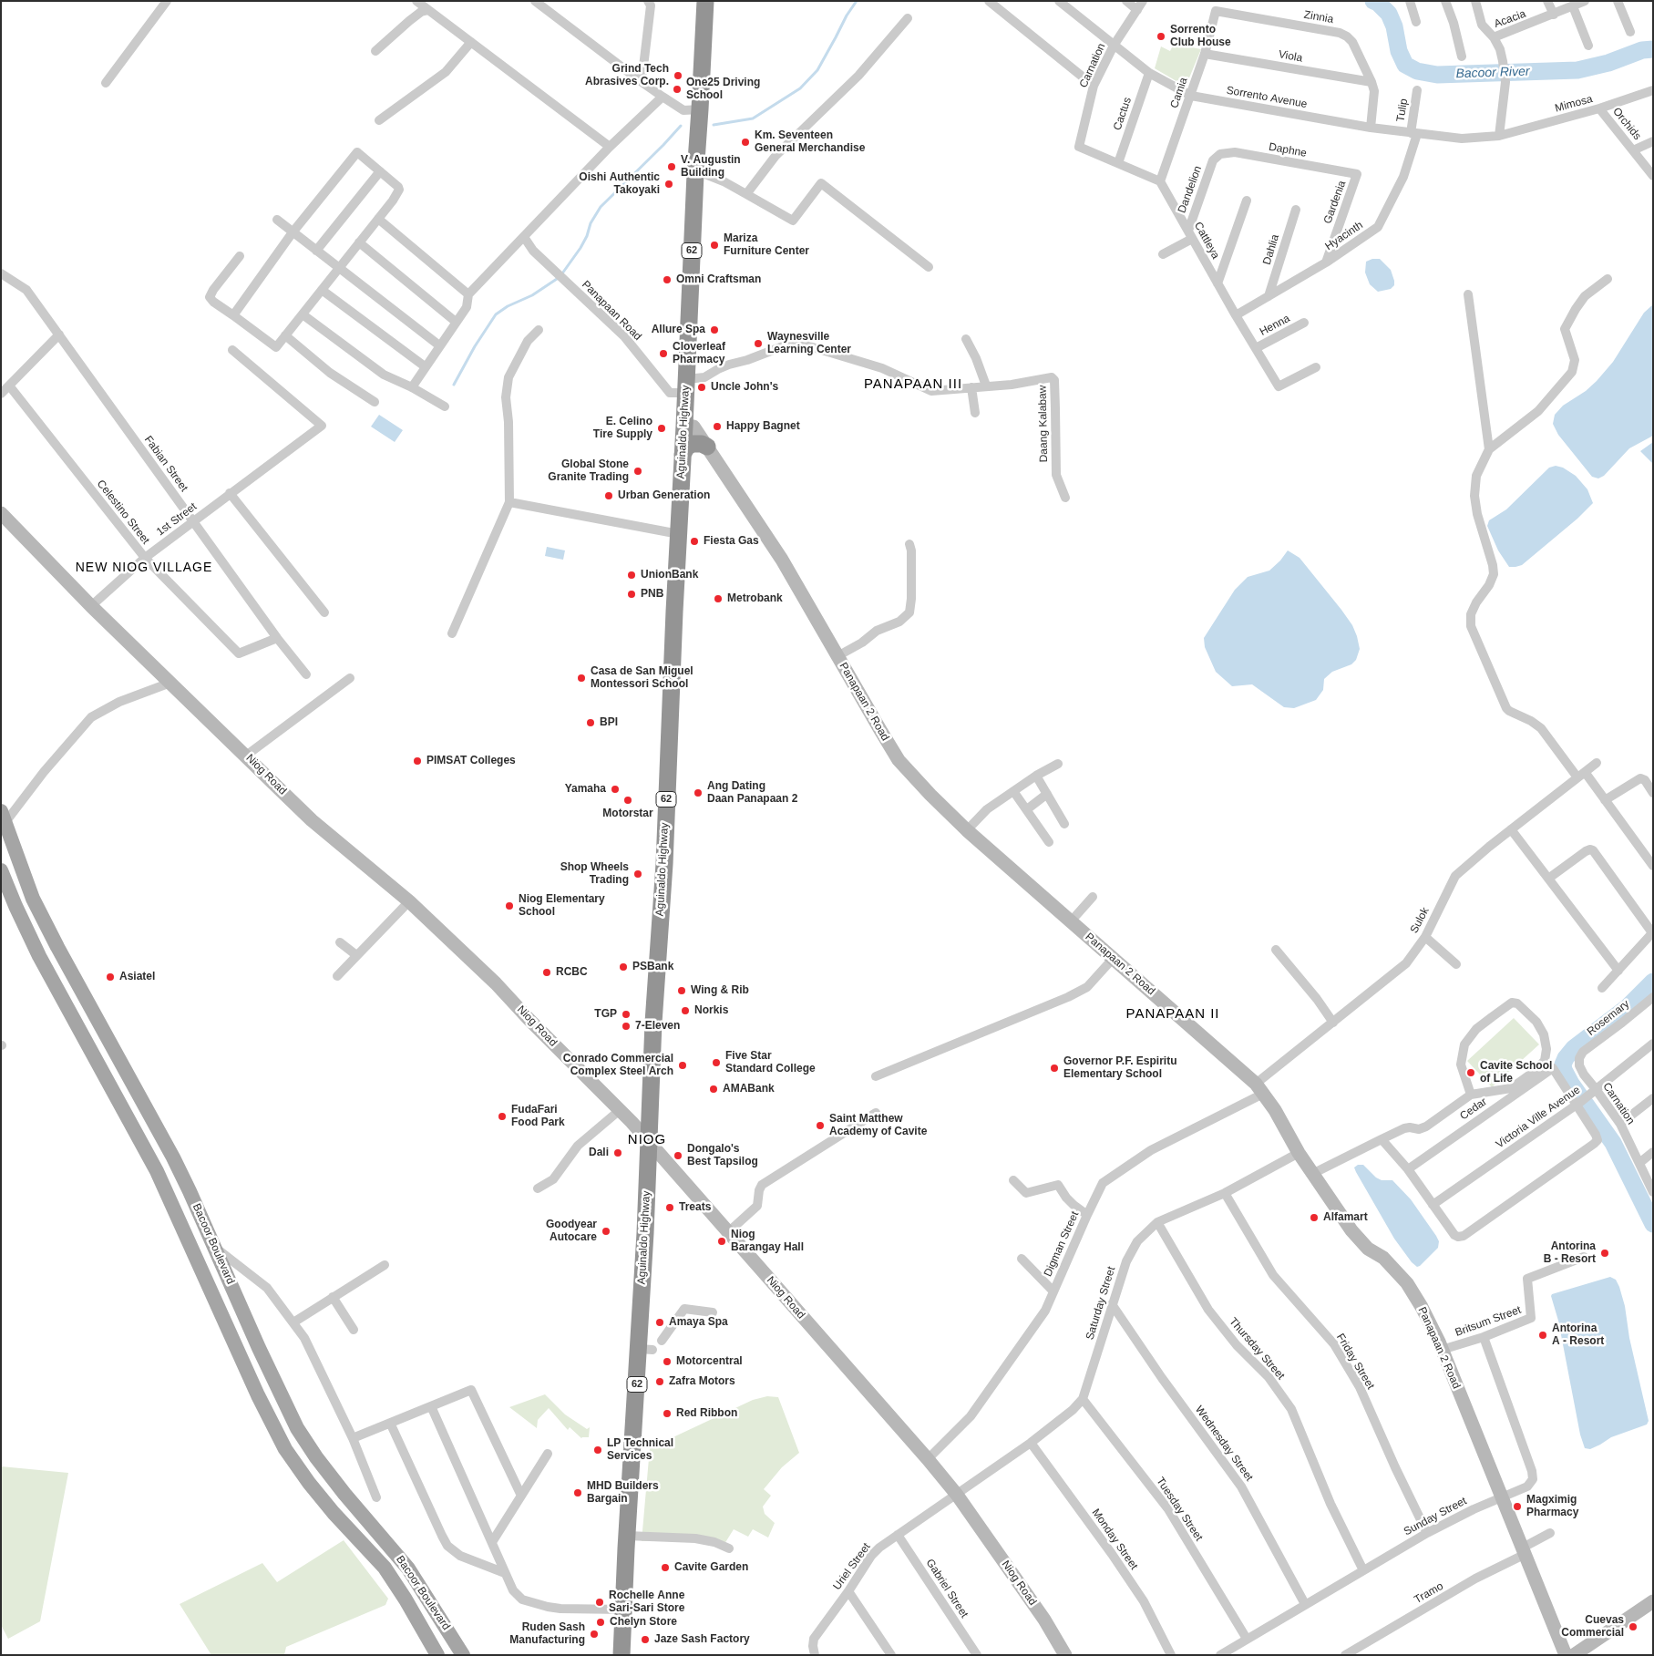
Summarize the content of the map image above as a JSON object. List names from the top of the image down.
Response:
{
  "streets": {
    "highway": ["62", "Aguinaldo Highway"],
    "main road": ["Bacoor Boulevard"],
    "street": [
      "Zinnia",
      "Acacia",
      "Viola",
      "Carnation",
      "Camia",
      "Sorrento Avenue",
      "Mimosa",
      "Tulip",
      "Cactus",
      "Orchids",
      "Daphne",
      "Dandelion",
      "Gardenia",
      "Hyacinth",
      "Cattleya",
      "Dahlia",
      "Panapaan Road",
      "Henna",
      "Daang Kalabaw",
      "Fabian Street",
      "Celestino Street",
      "1st Street",
      "Panapaan 2 Road",
      "Niog Road",
      "Sulok",
      "Rosemary",
      "Cedar",
      "Victoria Ville Avenue",
      "Digman Street",
      "Saturday Street",
      "Britsum Street",
      "Thursday Street",
      "Friday Street",
      "Wednesday Street",
      "Tuesday Street",
      "Sunday Street",
      "Monday Street",
      "Uriel Street",
      "Gabriel Street",
      "Tramo"
    ]
  },
  "crossings": [
    ["Zinnia", "Viola"],
    ["Zinnia", "Camia"],
    ["Zinnia", "Sorrento Avenue"],
    ["Viola", "Camia"],
    ["Carnation", "Sorrento Avenue"],
    ["Carnation", "Cactus"],
    ["Carnation", "Rosemary"],
    ["Carnation", "Victoria Ville Avenue"],
    ["Camia", "Sorrento Avenue"],
    ["Camia", "Cattleya"],
    ["Sorrento Avenue", "Mimosa"],
    ["Sorrento Avenue", "Tulip"],
    ["Sorrento Avenue", "Cactus"],
    ["Sorrento Avenue", "Hyacinth"],
    ["Mimosa", "Orchids"],
    ["Tulip", "Hyacinth"],
    ["Daphne", "Dandelion"],
    ["Daphne", "Gardenia"],
    ["Dandelion", "Cattleya"],
    ["Gardenia", "Hyacinth"],
    ["Hyacinth", "Cattleya"],
    ["Hyacinth", "Dahlia"],
    ["Cattleya", "Henna"],
    ["Panapaan Road", "Daang Kalabaw"],
    ["Panapaan Road", "Aguinaldo Highway"],
    ["Daang Kalabaw", "Aguinaldo Highway"],
    ["Aguinaldo Highway", "Panapaan 2 Road"],
    ["Aguinaldo Highway", "Niog Road"],
    ["Fabian Street", "Celestino Street"],
    ["Fabian Street", "1st Street"],
    ["Celestino Street", "1st Street"],
    ["1st Street", "Niog Road"],
    ["Panapaan 2 Road", "Sulok"],
    ["Panapaan 2 Road", "Digman Street"],
    ["Panapaan 2 Road", "Saturday Street"],
    ["Panapaan 2 Road", "Britsum Street"],
    ["Panapaan 2 Road", "Sunday Street"],
    ["Panapaan 2 Road", "Tramo"],
    ["Niog Road", "Digman Street"],
    ["Niog Road", "Saturday Street"],
    ["Niog Road", "Uriel Street"],
    ["Sulok", "Digman Street"],
    ["Cedar", "Victoria Ville Avenue"],
    ["Saturday Street", "Thursday Street"],
    ["Saturday Street", "Friday Street"],
    ["Saturday Street", "Wednesday Street"],
    ["Saturday Street", "Tuesday Street"],
    ["Saturday Street", "Monday Street"],
    ["Saturday Street", "Uriel Street"],
    ["Britsum Street", "Sunday Street"],
    ["Thursday Street", "Sunday Street"],
    ["Friday Street", "Sunday Street"],
    ["Wednesday Street", "Sunday Street"],
    ["Tuesday Street", "Sunday Street"],
    ["Uriel Street", "Gabriel Street"]
  ],
  "districts": [
    "PANAPAAN III",
    "NEW NIOG VILLAGE",
    "PANAPAAN II",
    "NIOG"
  ],
  "water": ["Bacoor River"],
  "places": [
    "Sorrento Club House",
    "Grind Tech Abrasives Corp.",
    "One25 Driving School",
    "Km. Seventeen General Merchandise",
    "V. Augustin Building",
    "Oishi Authentic Takoyaki",
    "Mariza Furniture Center",
    "Omni Craftsman",
    "Allure Spa",
    "Waynesville Learning Center",
    "Cloverleaf Pharmacy",
    "Uncle John's",
    "Happy Bagnet",
    "E. Celino Tire Supply",
    "Global Stone Granite Trading",
    "Urban Generation",
    "Fiesta Gas",
    "UnionBank",
    "PNB",
    "Metrobank",
    "Casa de San Miguel Montessori School",
    "BPI",
    "PIMSAT Colleges",
    "Yamaha",
    "Ang Dating Daan Panapaan 2",
    "Motorstar",
    "Shop Wheels Trading",
    "Niog Elementary School",
    "PSBank",
    "RCBC",
    "Asiatel",
    "Wing & Rib",
    "Norkis",
    "TGP",
    "7-Eleven",
    "Five Star Standard College",
    "Conrado Commercial Complex Steel Arch",
    "Governor P.F. Espiritu Elementary School",
    "Cavite School of Life",
    "AMABank",
    "FudaFari Food Park",
    "Saint Matthew Academy of Cavite",
    "Dali",
    "Dongalo's Best Tapsilog",
    "Treats",
    "Alfamart",
    "Goodyear Autocare",
    "Niog Barangay Hall",
    "Antorina B - Resort",
    "Amaya Spa",
    "Antorina A - Resort",
    "Motorcentral",
    "Zafra Motors",
    "Red Ribbon",
    "LP Technical Services",
    "MHD Builders Bargain",
    "Magximig Pharmacy",
    "Cavite Garden",
    "Rochelle Anne Sari-Sari Store",
    "Chelyn Store",
    "Cuevas Commercial",
    "Ruden Sash Manufacturing",
    "Jaze Sash Factory"
  ]
}
